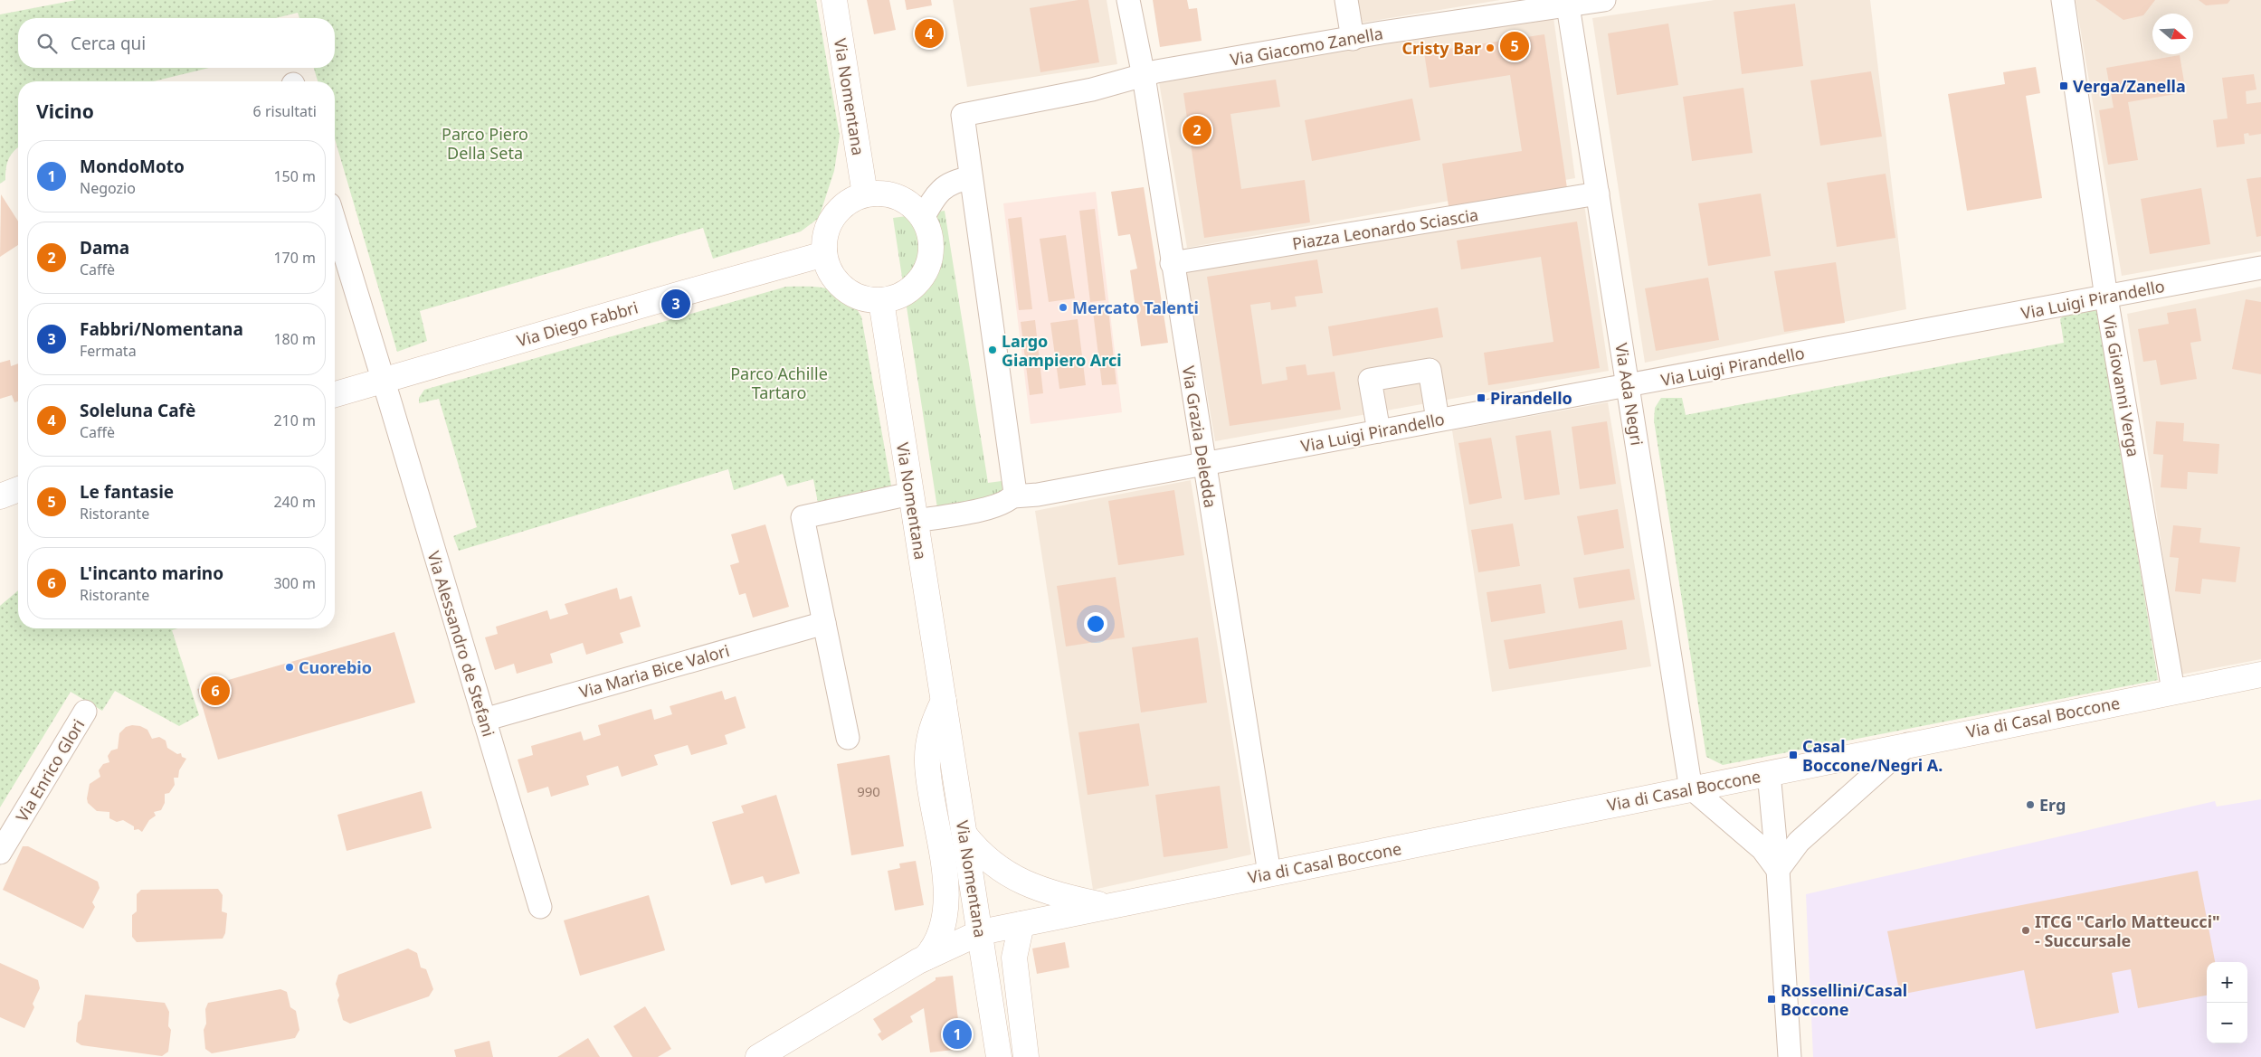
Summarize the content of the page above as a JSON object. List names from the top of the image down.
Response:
{
  "streets": {
    "street": [
      "Via Giacomo Zanella",
      "Via Nomentana",
      "Piazza Leonardo Sciascia",
      "Via Luigi Pirandello",
      "Via Diego Fabbri",
      "Via Giovanni Verga",
      "Via Ada Negri",
      "Via Grazia Deledda",
      "Via Alessandro de Stefani",
      "Via Maria Bice Valori",
      "Via di Casal Boccone",
      "Via Enrico Glori"
    ]
  },
  "crossings": [
    ["Via Giacomo Zanella", "Via Ada Negri"],
    ["Via Giacomo Zanella", "Via Grazia Deledda"],
    ["Via Nomentana", "Via Diego Fabbri"],
    ["Via Nomentana", "Via di Casal Boccone"],
    ["Piazza Leonardo Sciascia", "Via Ada Negri"],
    ["Piazza Leonardo Sciascia", "Via Grazia Deledda"],
    ["Via Luigi Pirandello", "Via Giovanni Verga"],
    ["Via Luigi Pirandello", "Via Ada Negri"],
    ["Via Luigi Pirandello", "Via Grazia Deledda"],
    ["Via Diego Fabbri", "Via Alessandro de Stefani"],
    ["Via Giovanni Verga", "Via di Casal Boccone"],
    ["Via Ada Negri", "Via di Casal Boccone"],
    ["Via Grazia Deledda", "Via di Casal Boccone"],
    ["Via Alessandro de Stefani", "Via Maria Bice Valori"]
  ],
  "parks": ["Parco Piero Della Seta", "Parco Achille Tartaro"],
  "places": {
    "other": [
      "Cristy Bar",
      "Mercato Talenti",
      "Largo Giampiero Arci",
      "Cuorebio",
      "Erg",
      "ITCG \"Carlo Matteucci\" - Succursale"
    ],
    "transit": [
      "Verga/Zanella",
      "Pirandello",
      "Casal Boccone/Negri A.",
      "Rossellini/Casal Boccone"
    ]
  },
  "house_numbers": ["990"],
  "north": "right",
  "page": {
    "pins": [
      "4",
      "5",
      "2",
      "3",
      "6",
      "1"
    ],
    "search": "Cerca qui",
    "heading": ["Vicino", "6 risultati"],
    "list": [
      {
        "mark": "1",
        "name": "MondoMoto",
        "note": "Negozio",
        "value": "150 m"
      },
      {
        "mark": "2",
        "name": "Dama",
        "note": "Caffè",
        "value": "170 m"
      },
      {
        "mark": "3",
        "name": "Fabbri/Nomentana",
        "note": "Fermata",
        "value": "180 m"
      },
      {
        "mark": "4",
        "name": "Soleluna Cafè",
        "note": "Caffè",
        "value": "210 m"
      },
      {
        "mark": "5",
        "name": "Le fantasie",
        "note": "Ristorante",
        "value": "240 m"
      },
      {
        "mark": "6",
        "name": "L'incanto marino",
        "note": "Ristorante",
        "value": "300 m"
      }
    ],
    "map_buttons": ["+", "−"]
  }
}
